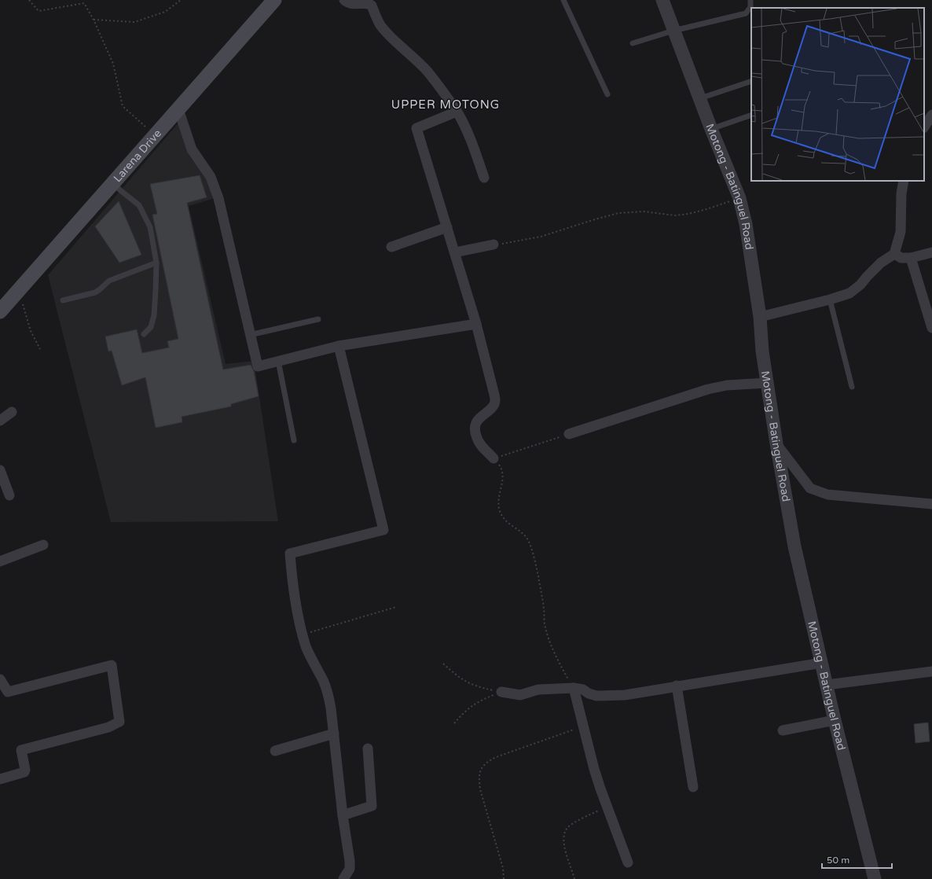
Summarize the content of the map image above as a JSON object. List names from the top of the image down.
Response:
{
  "streets": {
    "main road": ["Larena Drive"],
    "street": ["Motong - Batinguel Road"]
  },
  "districts": ["UPPER MOTONG"],
  "scale_bar": "50 m"
}
